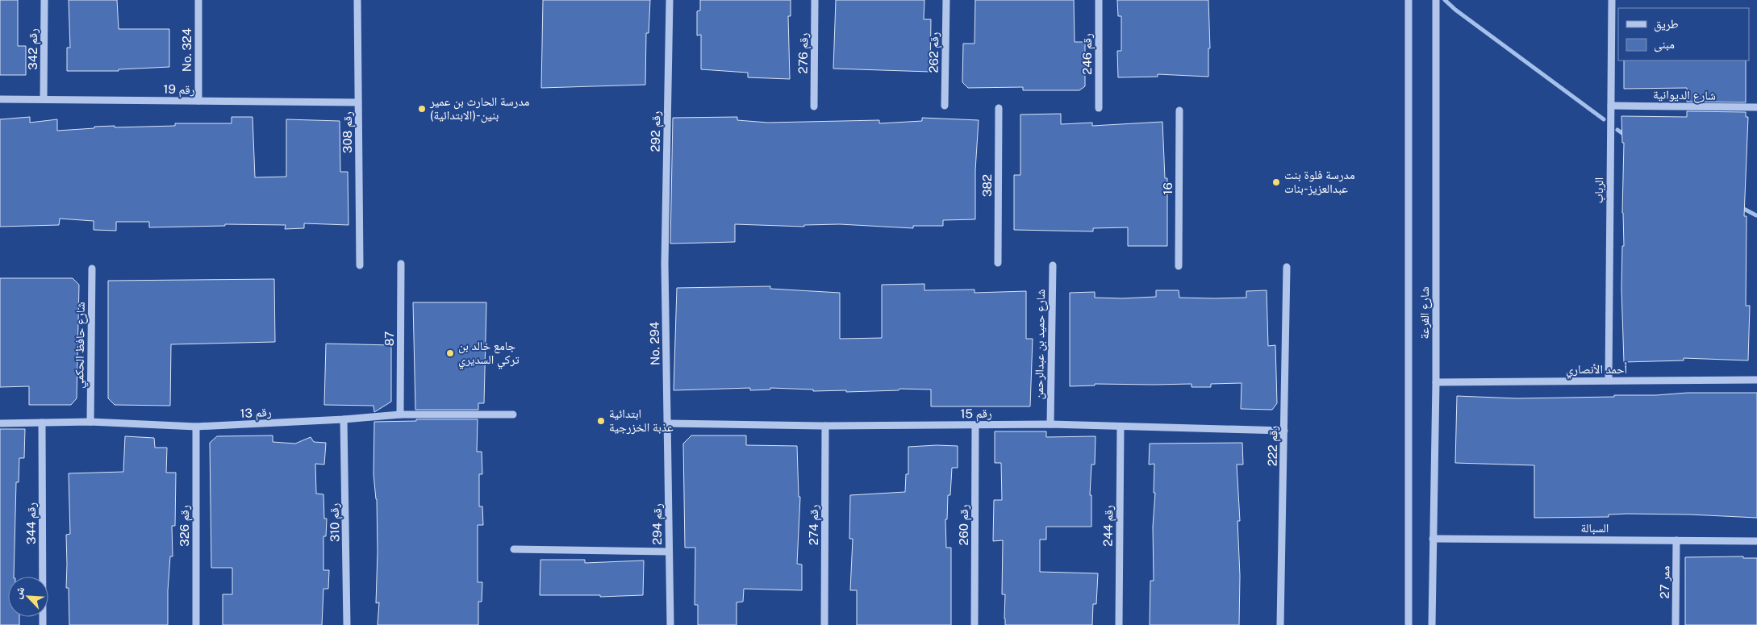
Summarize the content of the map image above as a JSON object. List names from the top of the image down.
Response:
{
  "streets": {
    "street": [
      "رقم 342",
      "No. 324",
      "رقم 262",
      "رقم 276",
      "رقم 246",
      "رقم 19",
      "شارع الديوانية",
      "رقم 292",
      "رقم 308",
      "382",
      "16",
      "الرباب",
      "شارع الفرعة",
      "87",
      "No. 294",
      "شارع حميد بن عبدالرحمن",
      "شارع حافظ الحكمي",
      "أحمد الأنصاري",
      "رقم 13",
      "رقم 15",
      "رقم 222",
      "رقم 310",
      "رقم 344",
      "رقم 294",
      "رقم 274",
      "رقم 260",
      "رقم 326",
      "رقم 244",
      "السبالة",
      "ممر 27"
    ]
  },
  "crossings": [
    ["رقم 342", "رقم 19"],
    ["No. 324", "رقم 19"],
    ["رقم 19", "رقم 308"],
    ["شارع الديوانية", "الرباب"],
    ["رقم 292", "No. 294"],
    ["الرباب", "أحمد الأنصاري"],
    ["شارع الفرعة", "أحمد الأنصاري"],
    ["شارع الفرعة", "السبالة"],
    ["87", "رقم 13"],
    ["No. 294", "رقم 15"],
    ["No. 294", "رقم 294"],
    ["شارع حميد بن عبدالرحمن", "رقم 15"],
    ["شارع حافظ الحكمي", "رقم 13"],
    ["رقم 13", "رقم 310"],
    ["رقم 13", "رقم 344"],
    ["رقم 13", "رقم 326"],
    ["رقم 15", "رقم 222"],
    ["رقم 15", "رقم 294"],
    ["رقم 15", "رقم 274"],
    ["رقم 15", "رقم 260"],
    ["رقم 15", "رقم 244"],
    ["السبالة", "ممر 27"]
  ],
  "places": [
    "مدرسة الحارث بن عمير (الابتدائية)-بنين",
    "مدرسة فلوة بنت عبدالعزيز-بنات",
    "جامع خالد بن تركي السديري",
    "ابتدائية عذبة الخزرجية"
  ],
  "legend": ["طريق", "مبنى"],
  "north": "top left"
}
